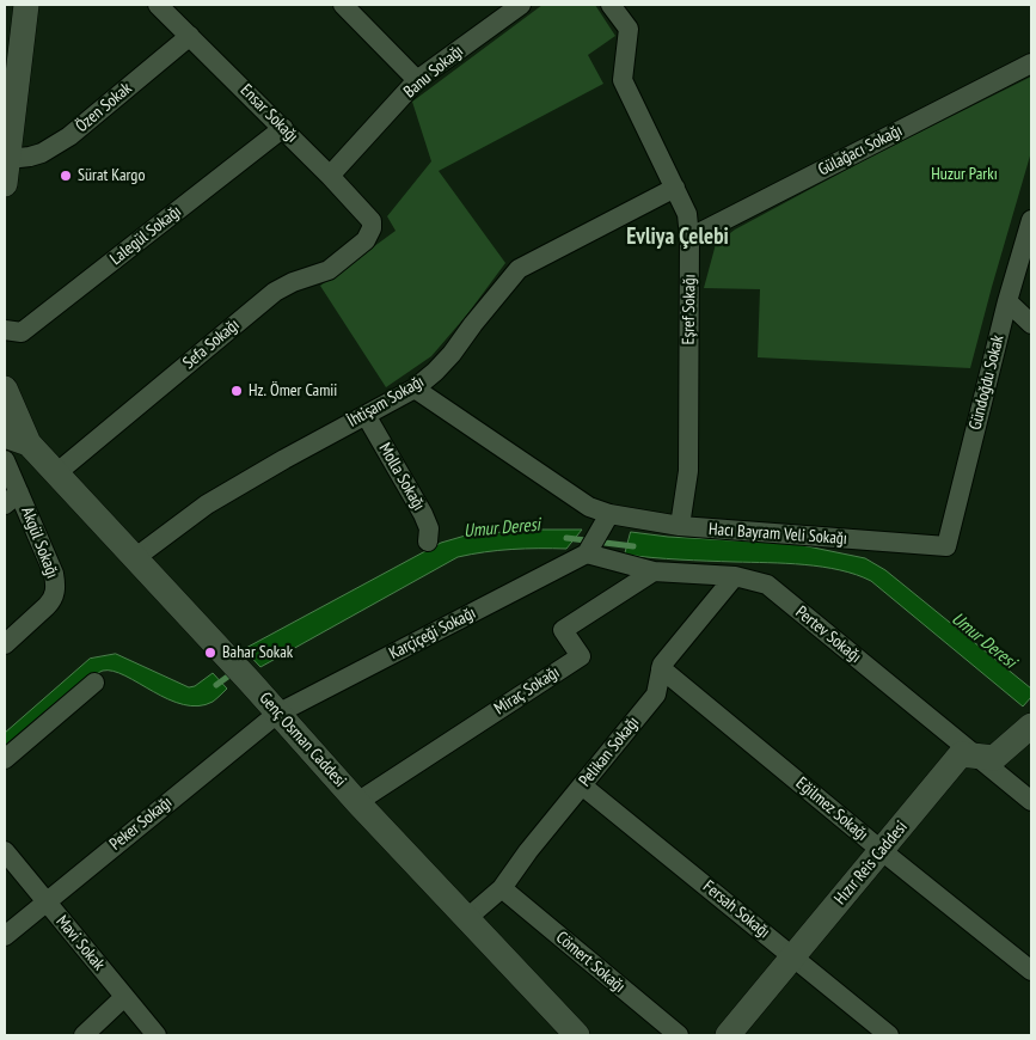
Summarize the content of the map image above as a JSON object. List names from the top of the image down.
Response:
{
  "streets": {
    "street": [
      "Banu Sokağı",
      "Özen Sokak",
      "Ensar Sokağı",
      "Gülağacı Sokağı",
      "Lalegül Sokağı",
      "Eşref Sokağı",
      "Sefa Sokağı",
      "Gündoğdu Sokak",
      "İhtişam Sokağı",
      "Molla Sokağı",
      "Hacı Bayram Veli Sokağı",
      "Akgül Sokağı",
      "Karçiçeği Sokağı",
      "Pertev Sokağı",
      "Miraç Sokağı",
      "Genç Osman Caddesi",
      "Pelikan Sokağı",
      "Eğilmez Sokağı",
      "Peker Sokağı",
      "Hızır Reis Caddesi",
      "Fersah Sokağı",
      "Mavi Sokak",
      "Cömert Sokağı"
    ]
  },
  "crossings": [
    ["Banu Sokağı", "Ensar Sokağı"],
    ["Özen Sokak", "Ensar Sokağı"],
    ["Ensar Sokağı", "Lalegül Sokağı"],
    ["Ensar Sokağı", "Sefa Sokağı"],
    ["Gülağacı Sokağı", "Eşref Sokağı"],
    ["Eşref Sokağı", "İhtişam Sokağı"],
    ["Eşref Sokağı", "Hacı Bayram Veli Sokağı"],
    ["Sefa Sokağı", "Genç Osman Caddesi"],
    ["Gündoğdu Sokak", "Hacı Bayram Veli Sokağı"],
    ["İhtişam Sokağı", "Molla Sokağı"],
    ["İhtişam Sokağı", "Hacı Bayram Veli Sokağı"],
    ["İhtişam Sokağı", "Genç Osman Caddesi"],
    ["Karçiçeği Sokağı", "Pertev Sokağı"],
    ["Karçiçeği Sokağı", "Genç Osman Caddesi"],
    ["Karçiçeği Sokağı", "Peker Sokağı"],
    ["Pertev Sokağı", "Miraç Sokağı"],
    ["Pertev Sokağı", "Pelikan Sokağı"],
    ["Pertev Sokağı", "Hızır Reis Caddesi"],
    ["Miraç Sokağı", "Genç Osman Caddesi"],
    ["Genç Osman Caddesi", "Pelikan Sokağı"],
    ["Genç Osman Caddesi", "Peker Sokağı"],
    ["Pelikan Sokağı", "Eğilmez Sokağı"],
    ["Pelikan Sokağı", "Fersah Sokağı"],
    ["Pelikan Sokağı", "Cömert Sokağı"],
    ["Eğilmez Sokağı", "Hızır Reis Caddesi"],
    ["Peker Sokağı", "Mavi Sokak"],
    ["Hızır Reis Caddesi", "Fersah Sokağı"]
  ],
  "districts": ["Evliya Çelebi"],
  "water": ["Umur Deresi"],
  "parks": ["Huzur Parkı"],
  "places": ["Sürat Kargo", "Hz. Ömer Camii", "Bahar Sokak"]
}
